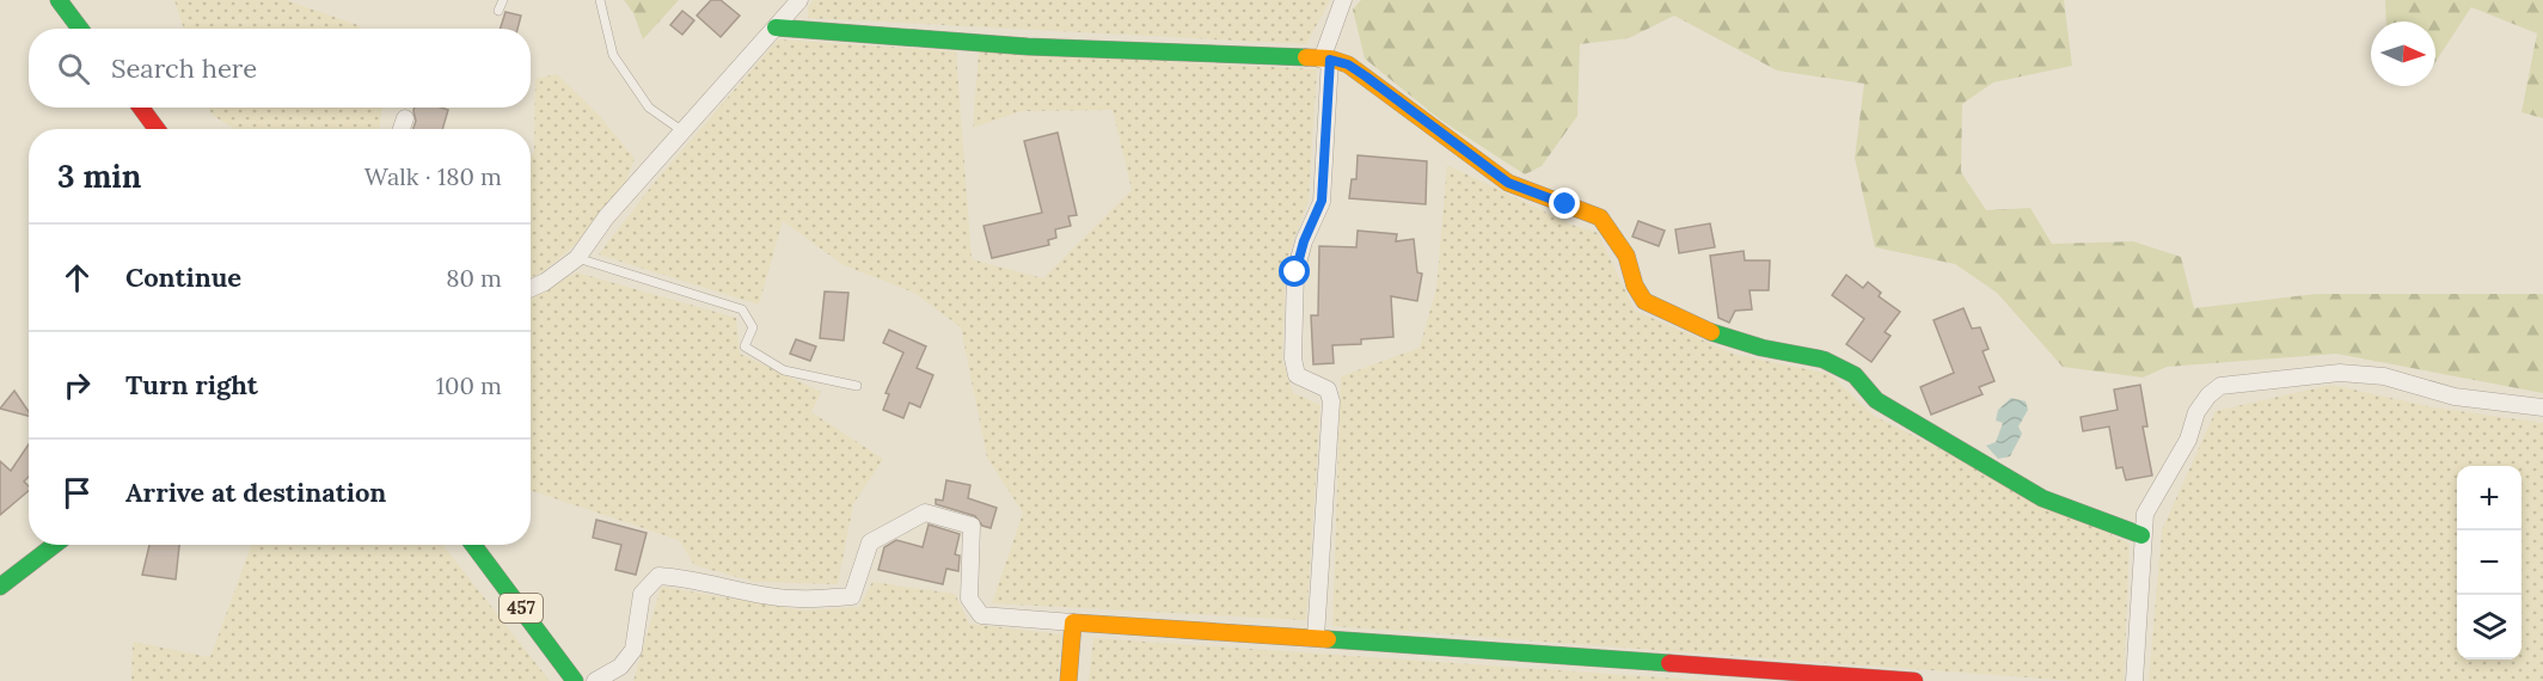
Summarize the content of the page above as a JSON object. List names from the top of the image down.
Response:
{
  "streets": {
    "main road": ["457"]
  },
  "north": "right",
  "page": {
    "search": "Search here",
    "heading": ["3 min", "Walk · 180 m"],
    "list": [
      ["Continue", "80 m"],
      ["Turn right", "100 m"],
      "Arrive at destination"
    ],
    "map_buttons": ["+", "−"]
  }
}
